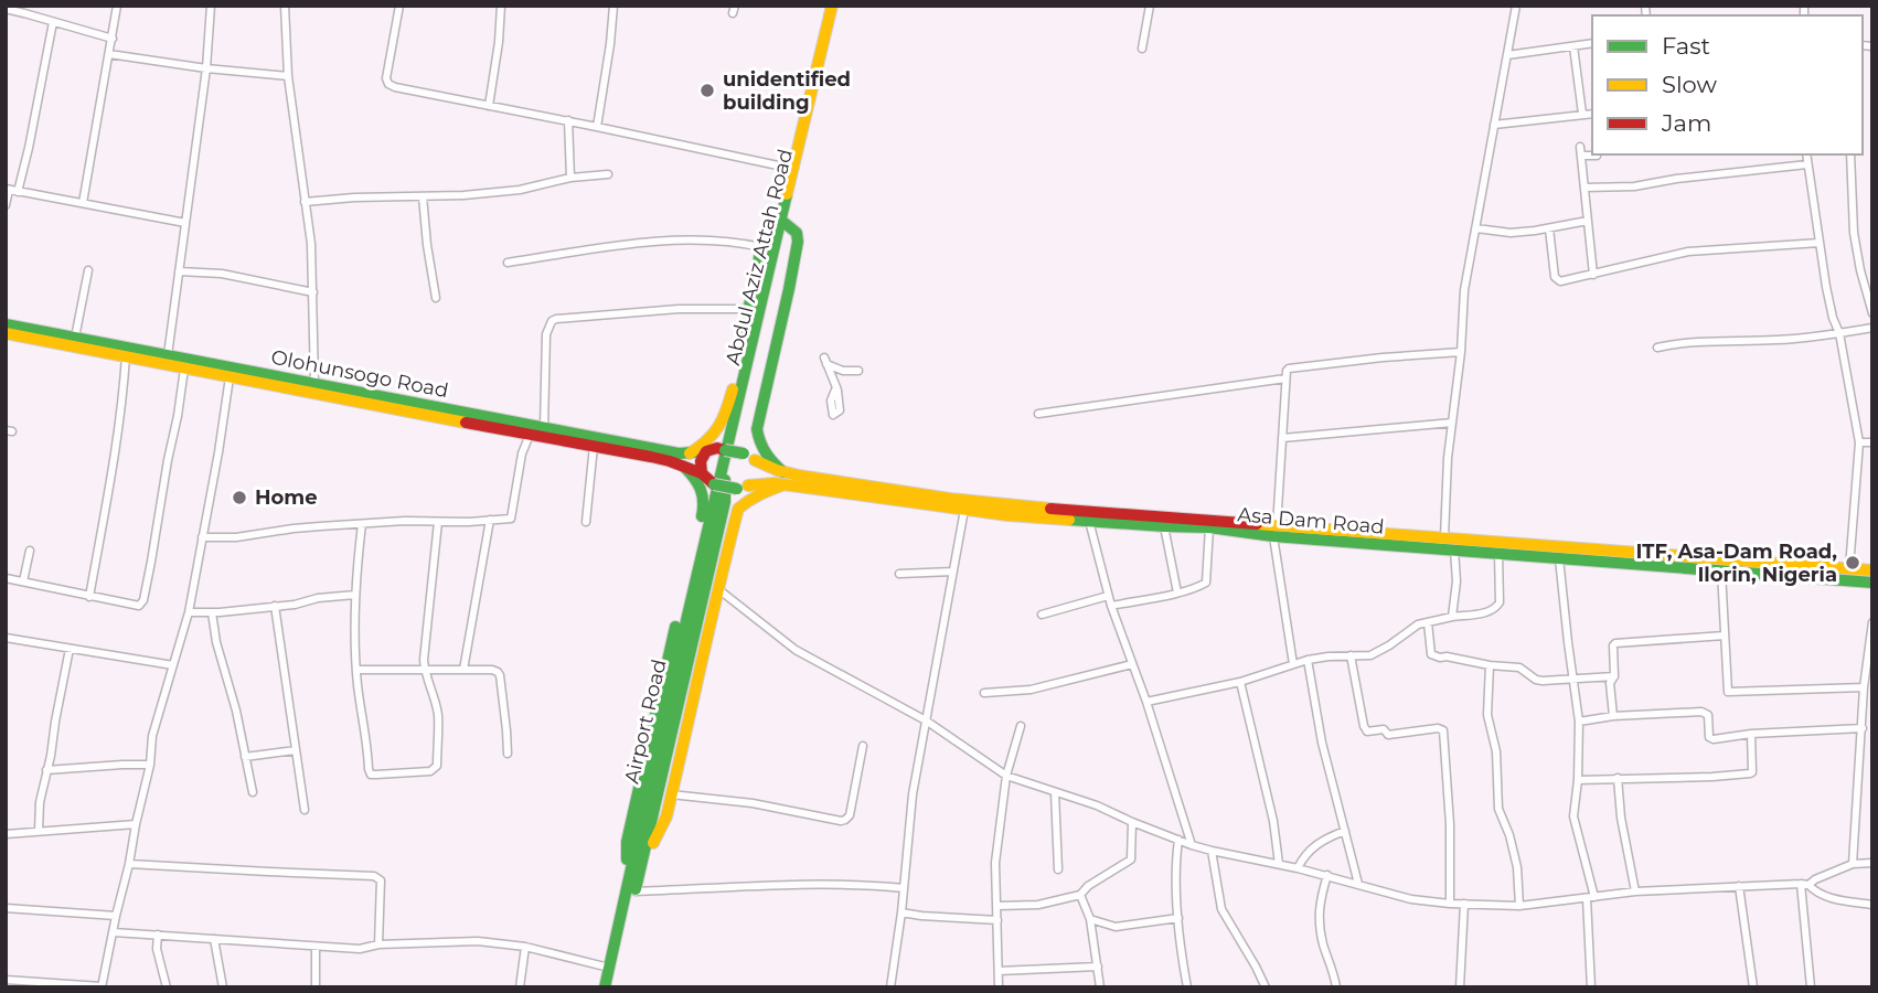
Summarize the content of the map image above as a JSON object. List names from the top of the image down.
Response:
{
  "streets": {
    "main road": [
      "Abdul Aziz Attah Road",
      "Olohunsogo Road",
      "Asa Dam Road",
      "Airport Road"
    ]
  },
  "crossings": [
    ["Abdul Aziz Attah Road", "Airport Road"],
    ["Olohunsogo Road", "Asa Dam Road"]
  ],
  "places": ["unidentified building", "Home", "ITF, Asa-Dam Road, Ilorin, Nigeria"],
  "legend": ["Fast", "Slow", "Jam"]
}
